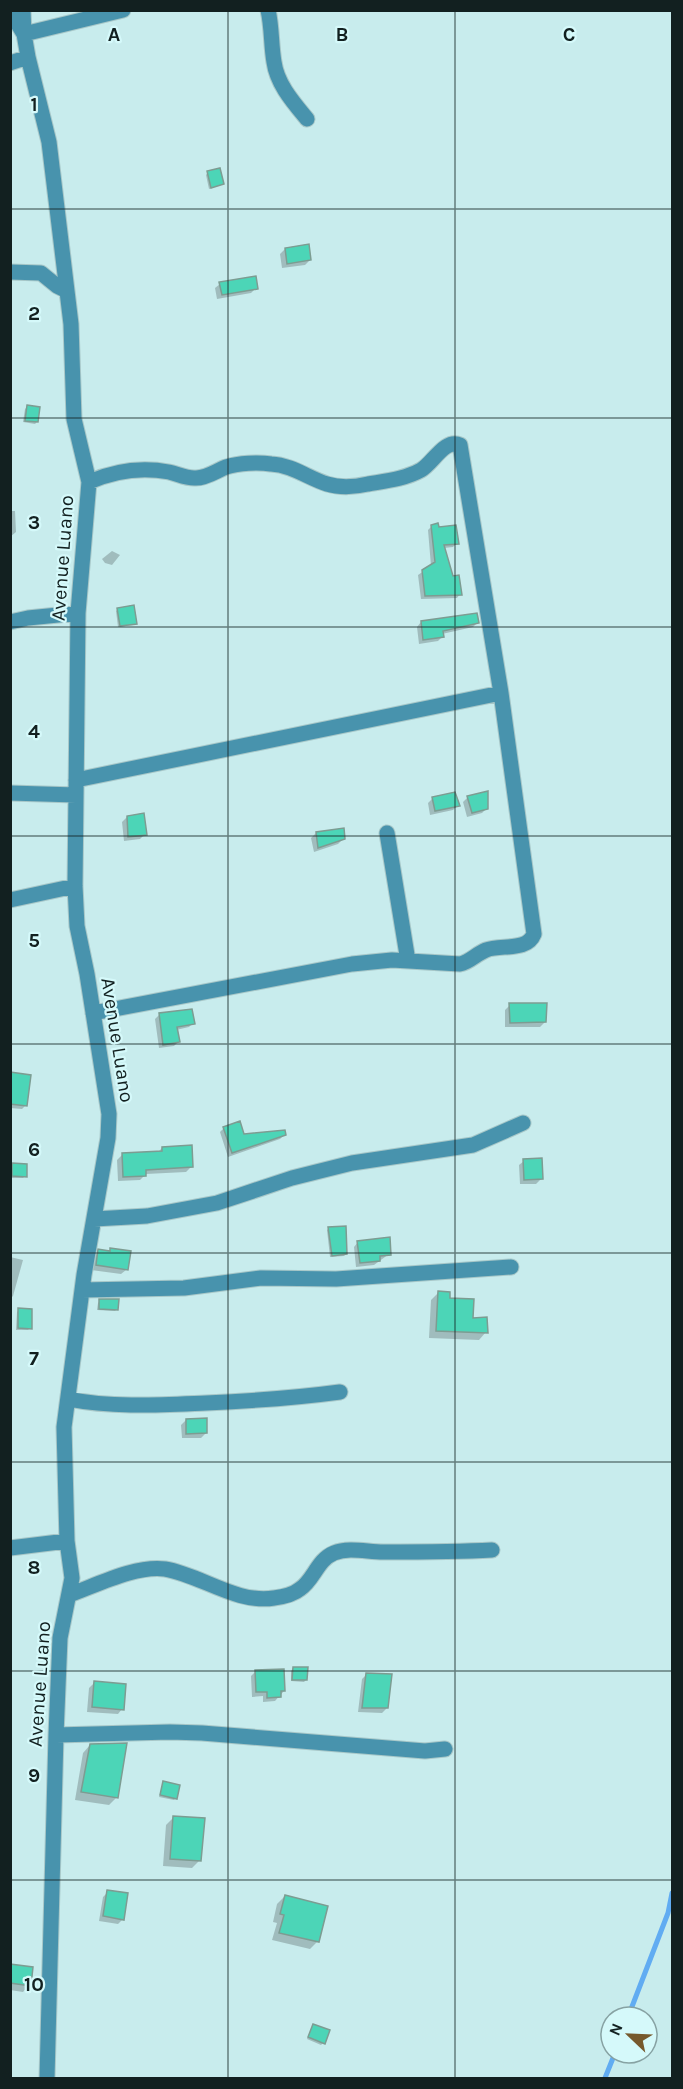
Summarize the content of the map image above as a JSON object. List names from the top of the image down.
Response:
{
  "streets": {
    "street": ["Avenue Luano"]
  },
  "north": "top left",
  "grid": {
    "columns": ["A", "B", "C"],
    "rows": [
      "1",
      "2",
      "3",
      "4",
      "5",
      "6",
      "7",
      "8",
      "9",
      "10"
    ]
  }
}
